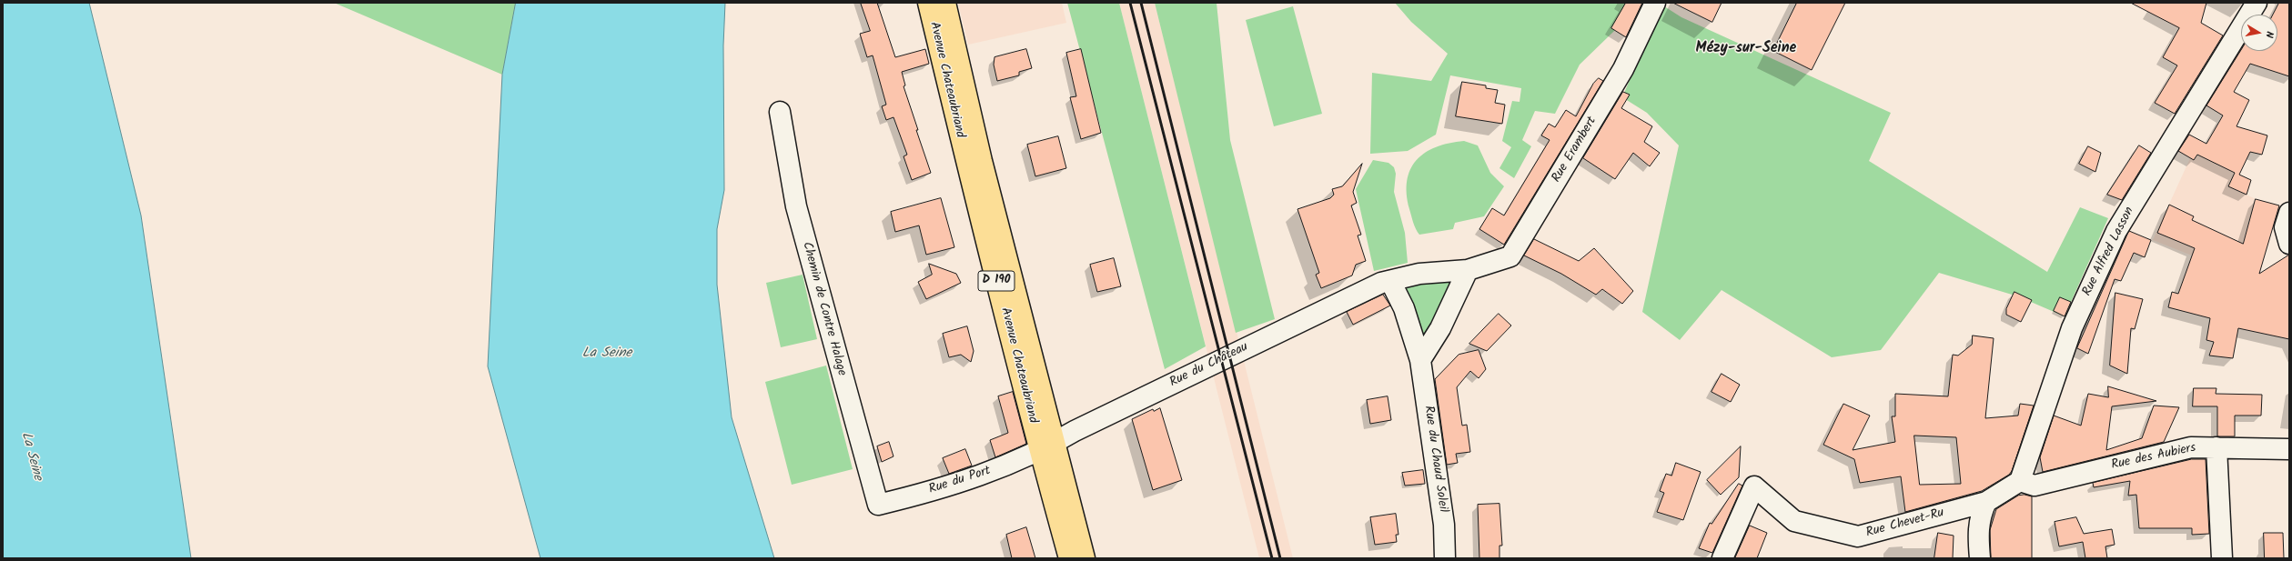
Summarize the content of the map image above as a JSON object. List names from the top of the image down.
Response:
{
  "streets": {
    "main road": ["Avenue Chateaubriand", "D 190"],
    "street": [
      "Rue Erambert",
      "Rue Alfred Lasson",
      "Chemin de Contre Halage",
      "Rue du Château",
      "Rue des Aubiers",
      "Rue du Chaud Soleil",
      "Rue du Port",
      "Rue Chevet-Ru"
    ]
  },
  "crossings": [
    ["Avenue Chateaubriand", "Rue du Château"],
    ["Avenue Chateaubriand", "Rue du Port"],
    ["Rue Erambert", "Rue du Château"],
    ["Rue Erambert", "Rue du Chaud Soleil"],
    ["Rue Alfred Lasson", "Rue des Aubiers"],
    ["Rue Alfred Lasson", "Rue Chevet-Ru"],
    ["Chemin de Contre Halage", "Rue du Port"],
    ["Rue du Château", "Rue du Chaud Soleil"],
    ["Rue du Château", "Rue du Port"],
    ["Rue des Aubiers", "Rue Chevet-Ru"]
  ],
  "districts": ["Mézy-sur-Seine"],
  "water": ["La Seine"],
  "north": "right"
}
